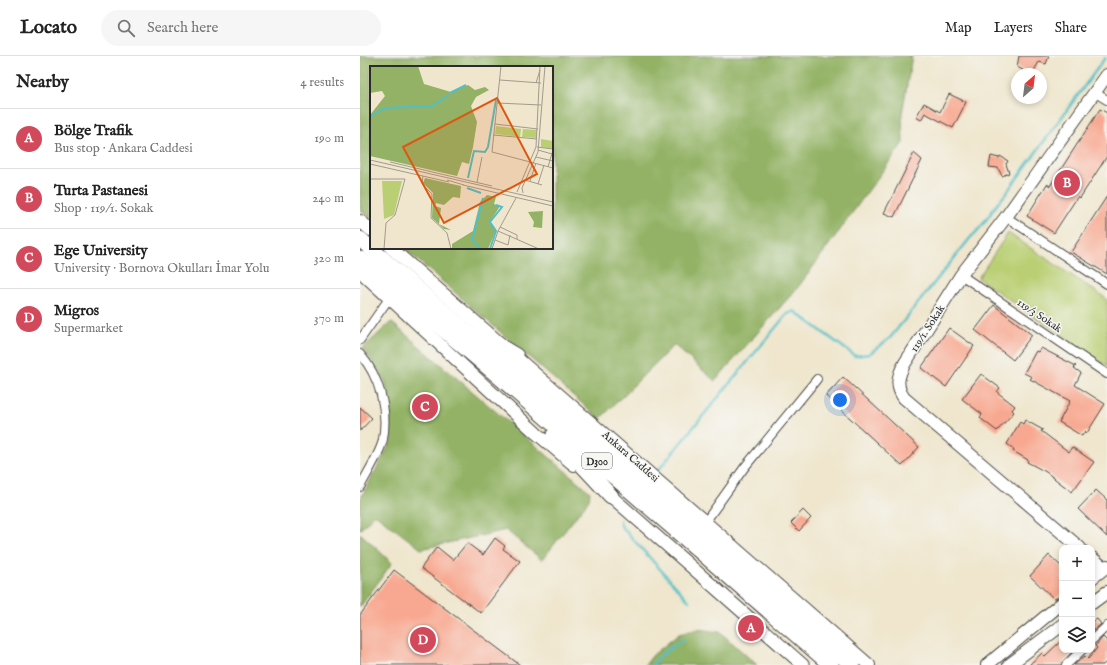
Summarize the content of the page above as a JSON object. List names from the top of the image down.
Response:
{
  "streets": {
    "highway": ["Ankara Caddesi", "D300"],
    "main road": ["119/1. Sokak"],
    "street": ["119/3 Sokak"]
  },
  "crossings": [
    ["119/3 Sokak", "119/1. Sokak"],
    ["Ankara Caddesi", "D300"]
  ],
  "north": "top right",
  "page": {
    "header": "Locato",
    "search": "Search here",
    "nav": ["Map", "Layers", "Share"],
    "heading": ["Nearby", "4 results"],
    "list": [
      {
        "mark": "A",
        "name": "Bölge Trafik",
        "note": "Bus stop · Ankara Caddesi",
        "value": "190 m"
      },
      {
        "mark": "B",
        "name": "Turta Pastanesi",
        "note": "Shop · 119/1. Sokak",
        "value": "240 m"
      },
      {
        "mark": "C",
        "name": "Ege University",
        "note": "University · Bornova Okulları İmar Yolu",
        "value": "320 m"
      },
      {
        "mark": "D",
        "name": "Migros",
        "note": "Supermarket",
        "value": "370 m"
      }
    ],
    "pins": [
      "B",
      "C",
      "A",
      "D"
    ],
    "map_buttons": ["+", "−"]
  }
}
